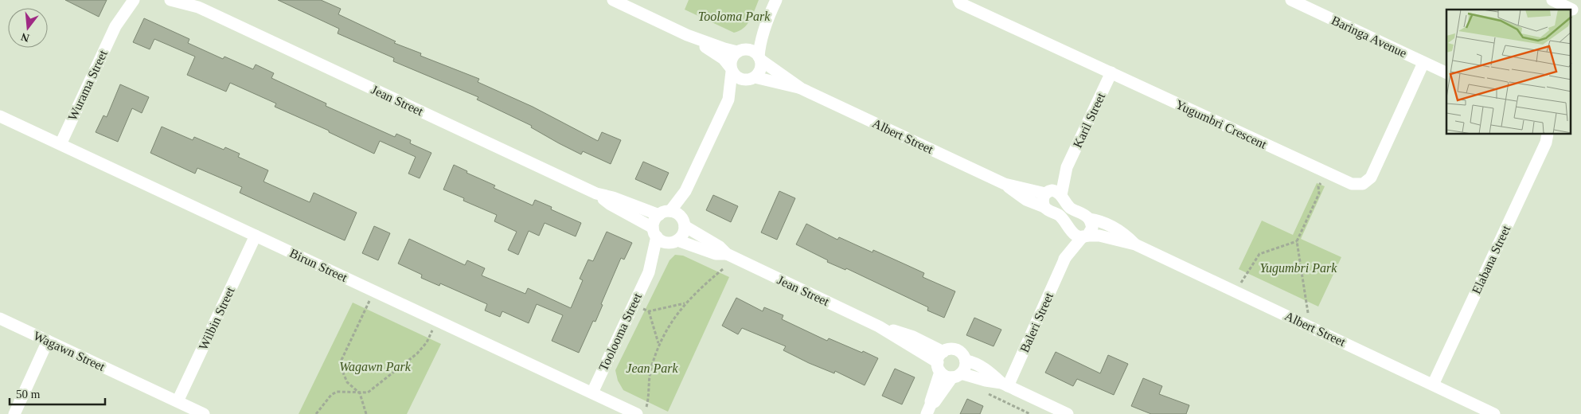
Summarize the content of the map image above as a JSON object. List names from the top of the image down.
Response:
{
  "streets": {
    "street": [
      "Baringa Avenue",
      "Wurama Street",
      "Jean Street",
      "Karil Street",
      "Yugumbri Crescent",
      "Albert Street",
      "Elabana Street",
      "Birun Street",
      "Wilbin Street",
      "Baleri Street",
      "Toolooma Street",
      "Wagawn Street"
    ]
  },
  "crossings": [
    ["Baringa Avenue", "Yugumbri Crescent"],
    ["Wurama Street", "Birun Street"],
    ["Jean Street", "Toolooma Street"],
    ["Karil Street", "Yugumbri Crescent"],
    ["Karil Street", "Albert Street"],
    ["Albert Street", "Elabana Street"],
    ["Albert Street", "Baleri Street"],
    ["Birun Street", "Wilbin Street"],
    ["Birun Street", "Toolooma Street"],
    ["Wilbin Street", "Wagawn Street"]
  ],
  "parks": [
    "Tooloma Park",
    "Yugumbri Park",
    "Wagawn Park",
    "Jean Park"
  ],
  "scale_bar": "50 m",
  "north": "bottom"
}
